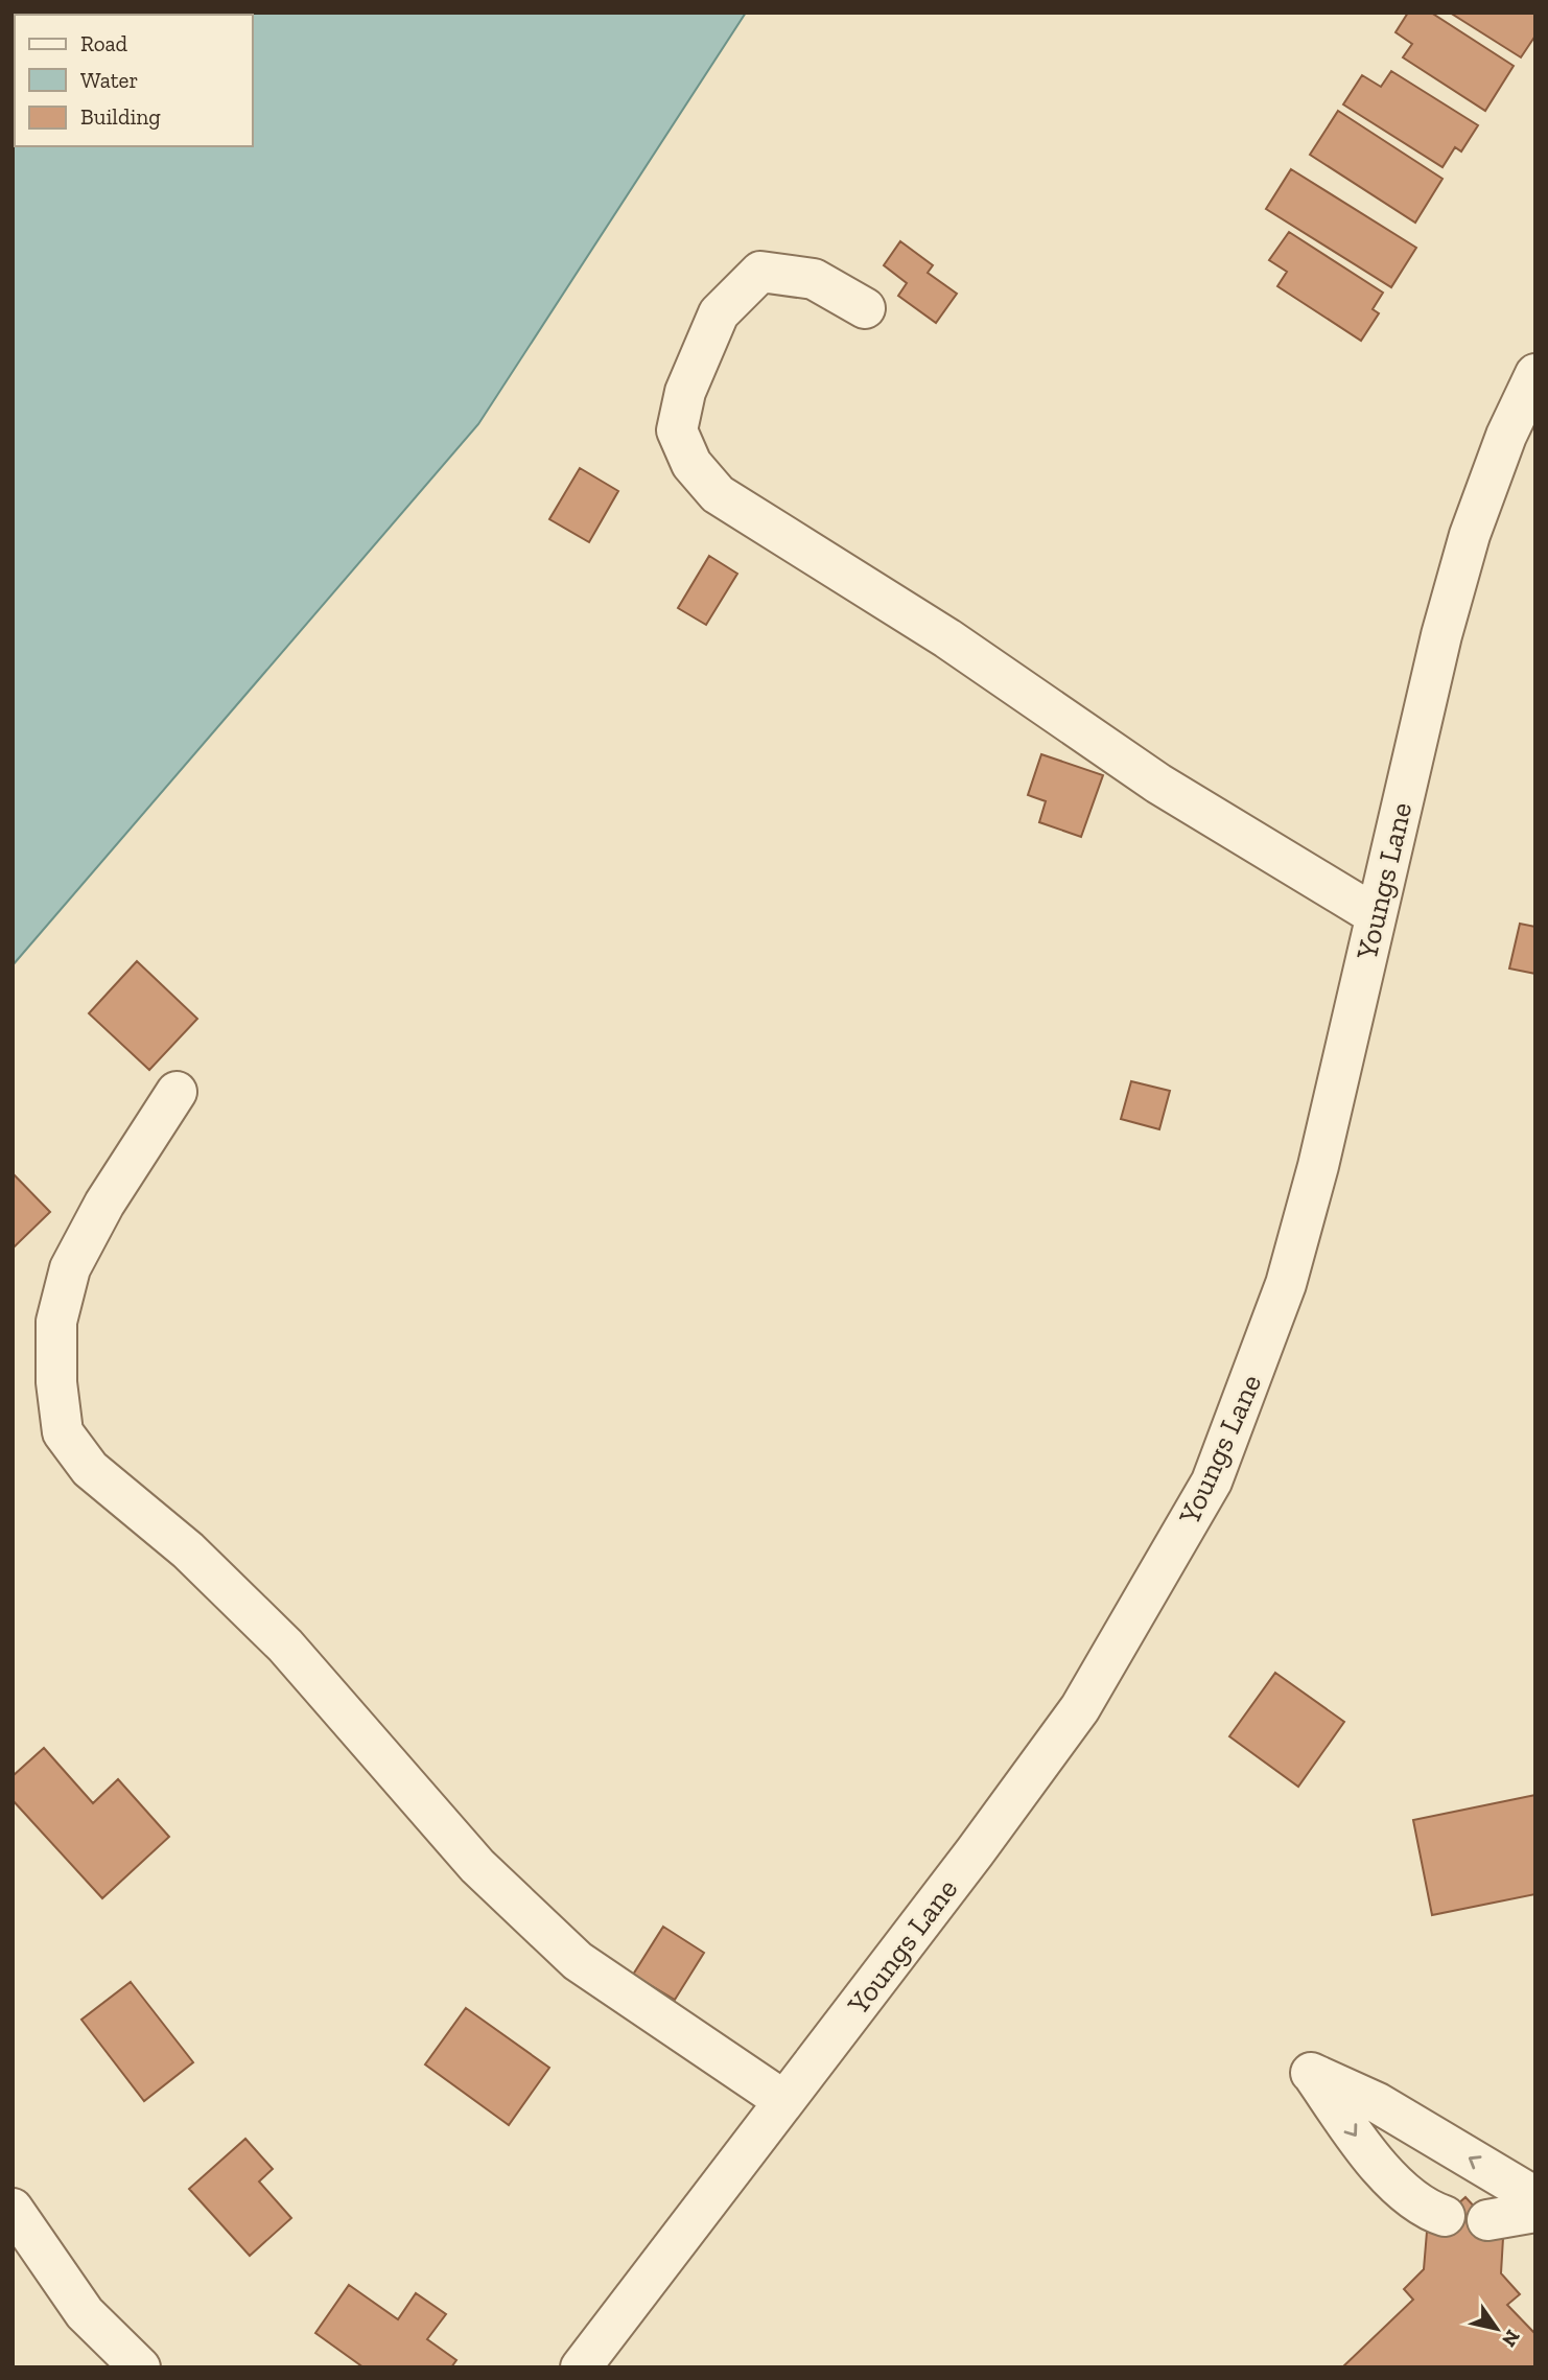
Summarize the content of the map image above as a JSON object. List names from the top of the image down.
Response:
{
  "streets": {
    "street": ["Youngs Lane"]
  },
  "legend": ["Road", "Water", "Building"],
  "north": "bottom right"
}
